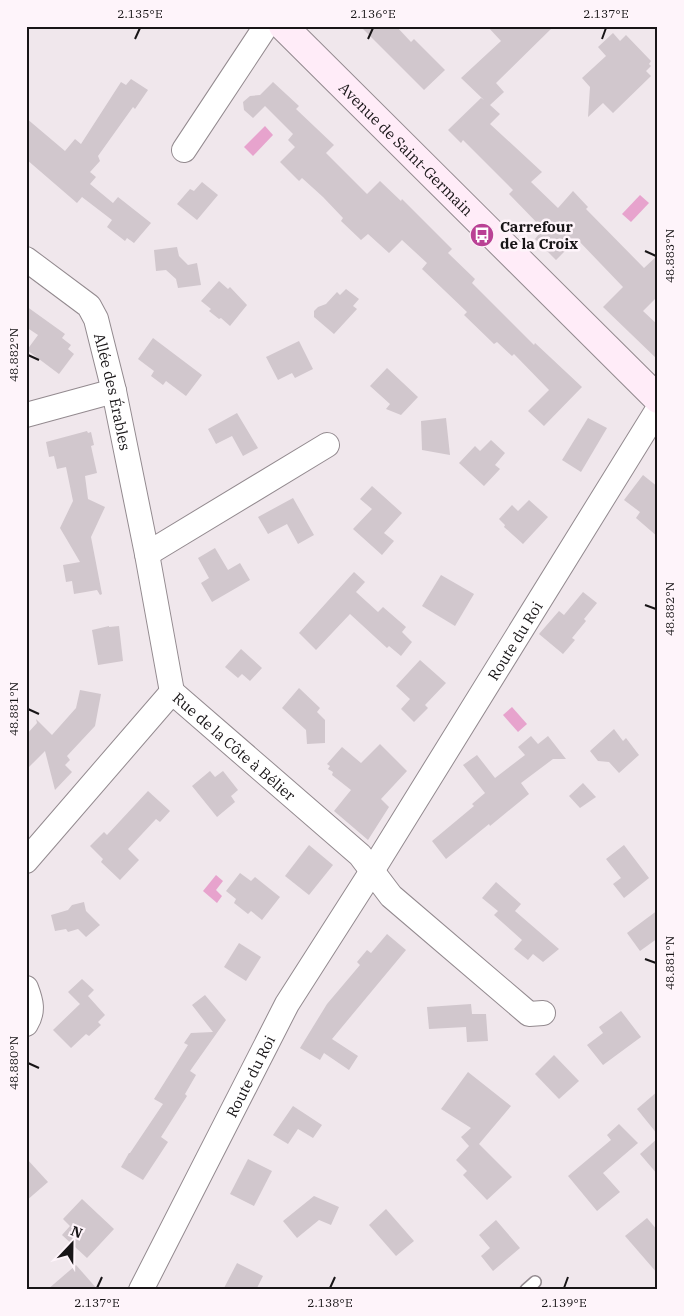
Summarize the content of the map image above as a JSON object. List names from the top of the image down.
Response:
{
  "streets": {
    "main road": ["Avenue de Saint-Germain"],
    "street": ["Allée des Érables", "Route du Roi", "Rue de la Côte à Bélier"]
  },
  "crossings": [
    ["Allée des Érables", "Rue de la Côte à Bélier"],
    ["Route du Roi", "Rue de la Côte à Bélier"]
  ],
  "places": {
    "bus stop": ["Carrefour de la Croix"]
  },
  "north": "top",
  "coordinates": [
    "2.135°E",
    "2.136°E",
    "2.137°E",
    "48.883°N",
    "48.882°N",
    "48.881°N",
    "48.880°N",
    "2.138°E",
    "2.139°E"
  ]
}
